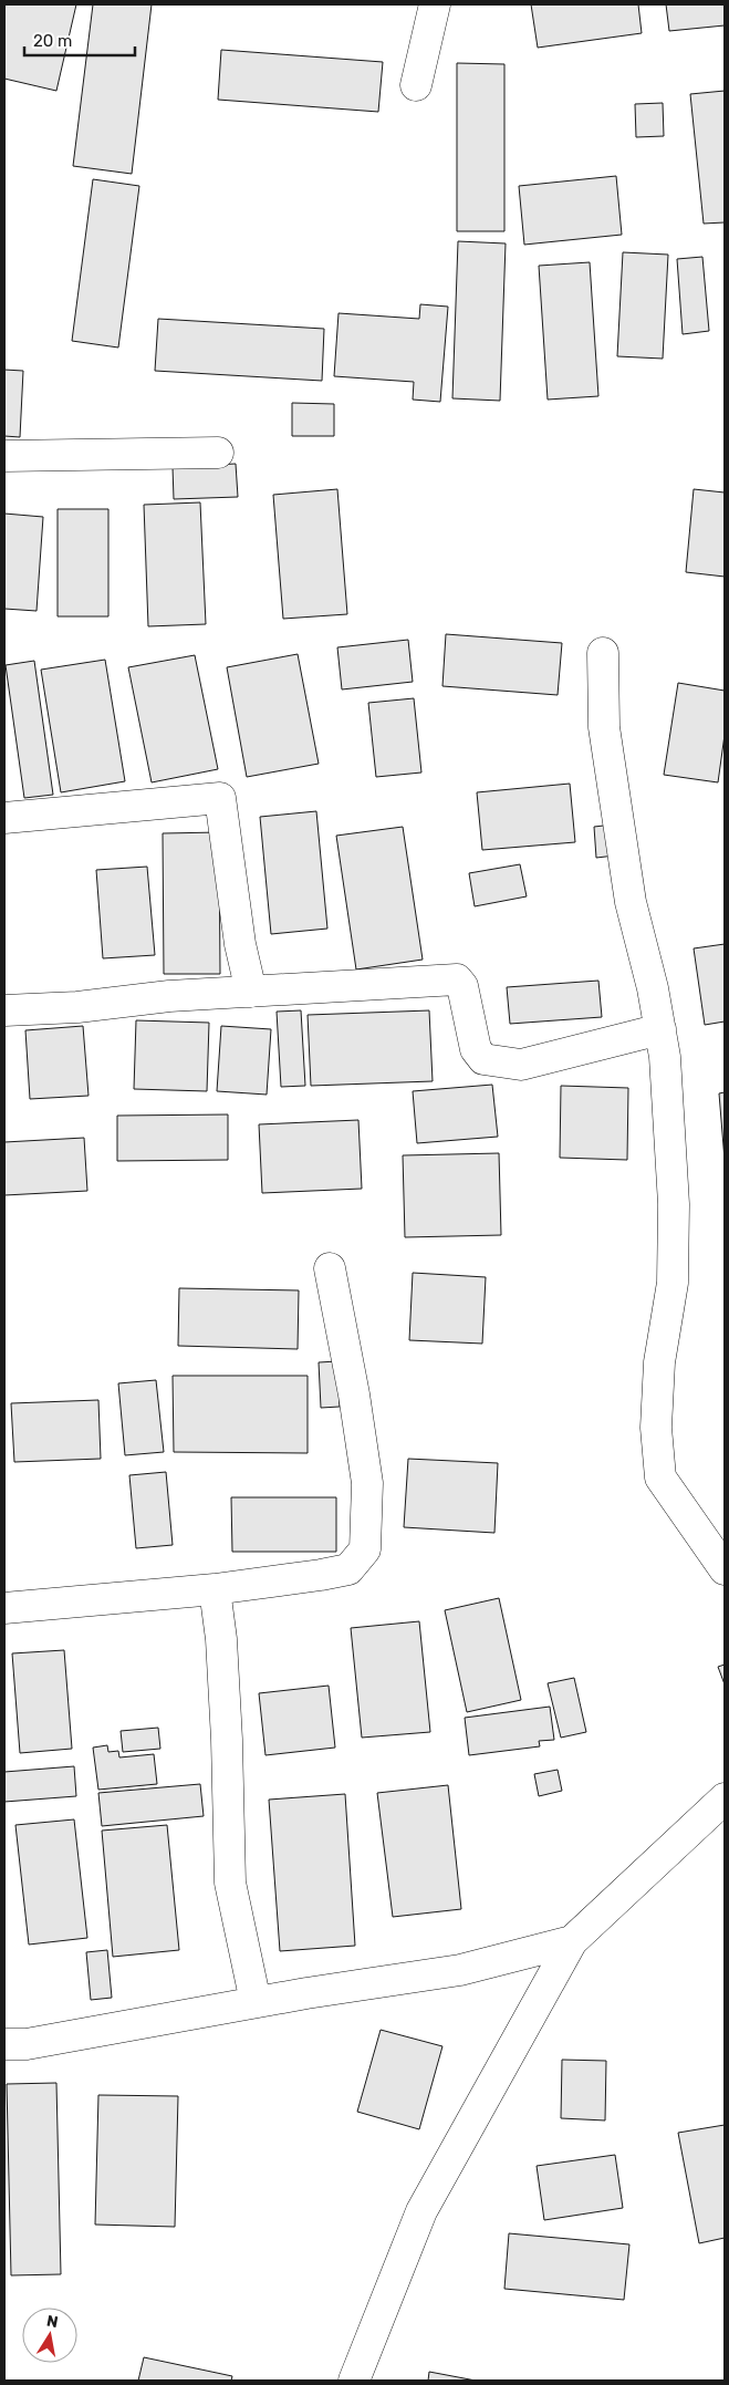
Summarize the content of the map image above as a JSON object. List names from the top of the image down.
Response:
{
  "scale_bar": "20 m",
  "north": "top"
}
